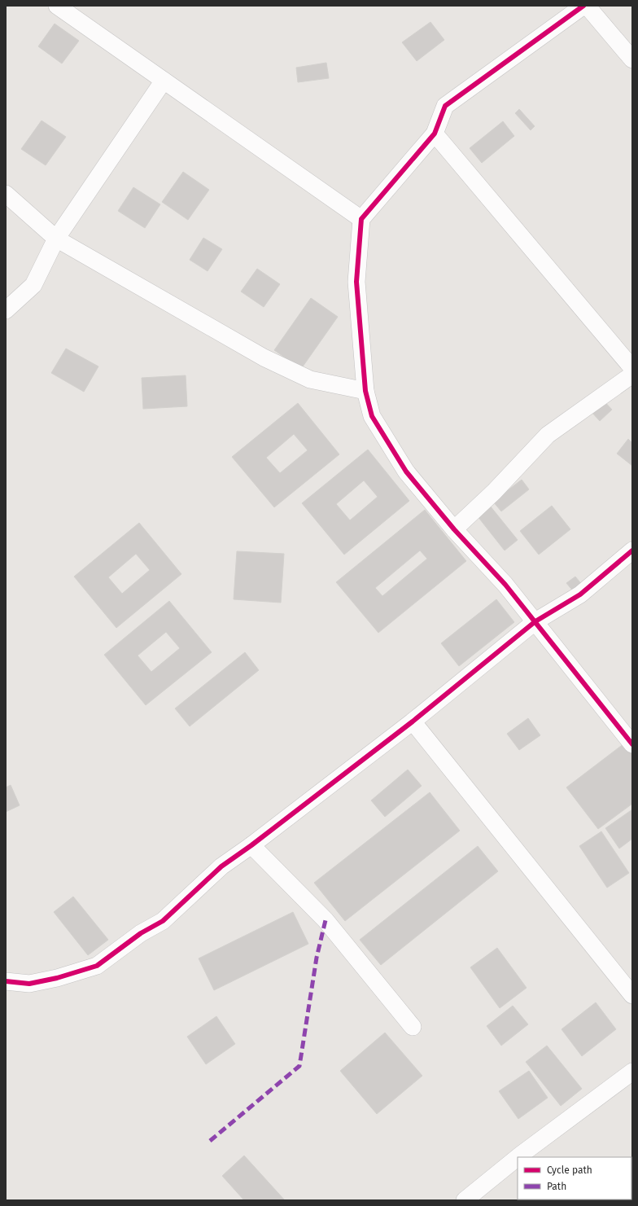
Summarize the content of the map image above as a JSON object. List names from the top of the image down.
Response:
{
  "legend": ["Cycle path", "Path"]
}
